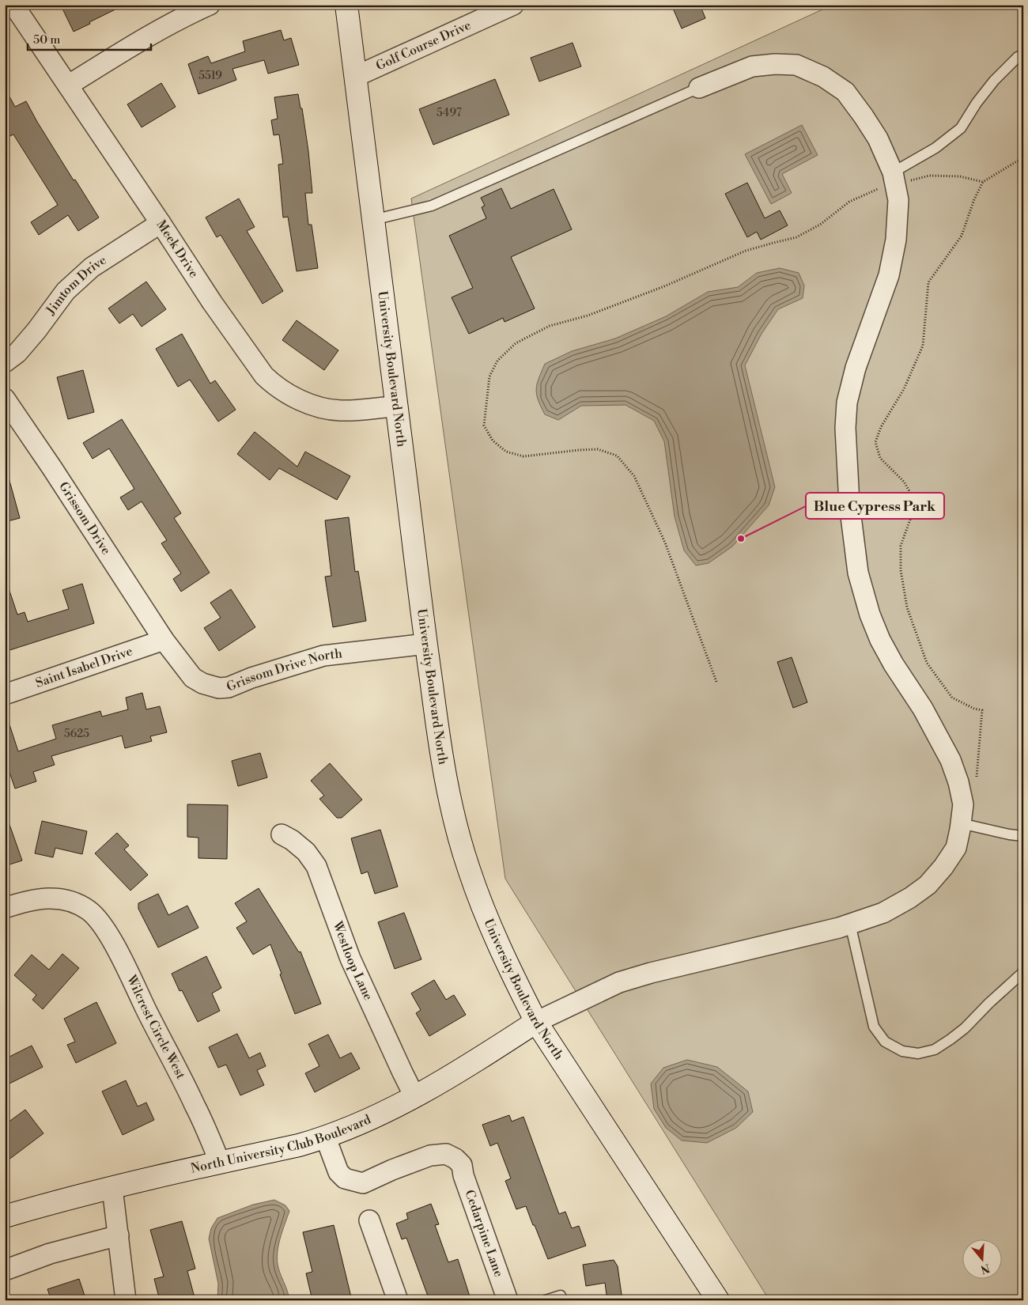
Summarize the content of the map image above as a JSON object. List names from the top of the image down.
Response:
{
  "streets": {
    "street": [
      "Golf Course Drive",
      "Meek Drive",
      "Jimtom Drive",
      "University Boulevard North",
      "Grissom Drive",
      "Saint Isabel Drive",
      "Grissom Drive North",
      "Westloop Lane",
      "Wilcrest Circle West",
      "North University Club Boulevard",
      "Cedarpine Lane"
    ]
  },
  "crossings": [
    ["Golf Course Drive", "University Boulevard North"],
    ["Meek Drive", "Jimtom Drive"],
    ["Meek Drive", "University Boulevard North"],
    ["University Boulevard North", "Grissom Drive North"],
    ["University Boulevard North", "North University Club Boulevard"],
    ["Grissom Drive", "Saint Isabel Drive"],
    ["Grissom Drive", "Grissom Drive North"],
    ["Saint Isabel Drive", "Grissom Drive North"],
    ["Westloop Lane", "North University Club Boulevard"],
    ["Wilcrest Circle West", "North University Club Boulevard"],
    ["North University Club Boulevard", "Cedarpine Lane"]
  ],
  "places": ["Blue Cypress Park"],
  "house_numbers": ["5519", "5497", "5625"],
  "scale_bar": "50 m",
  "north": "bottom"
}
